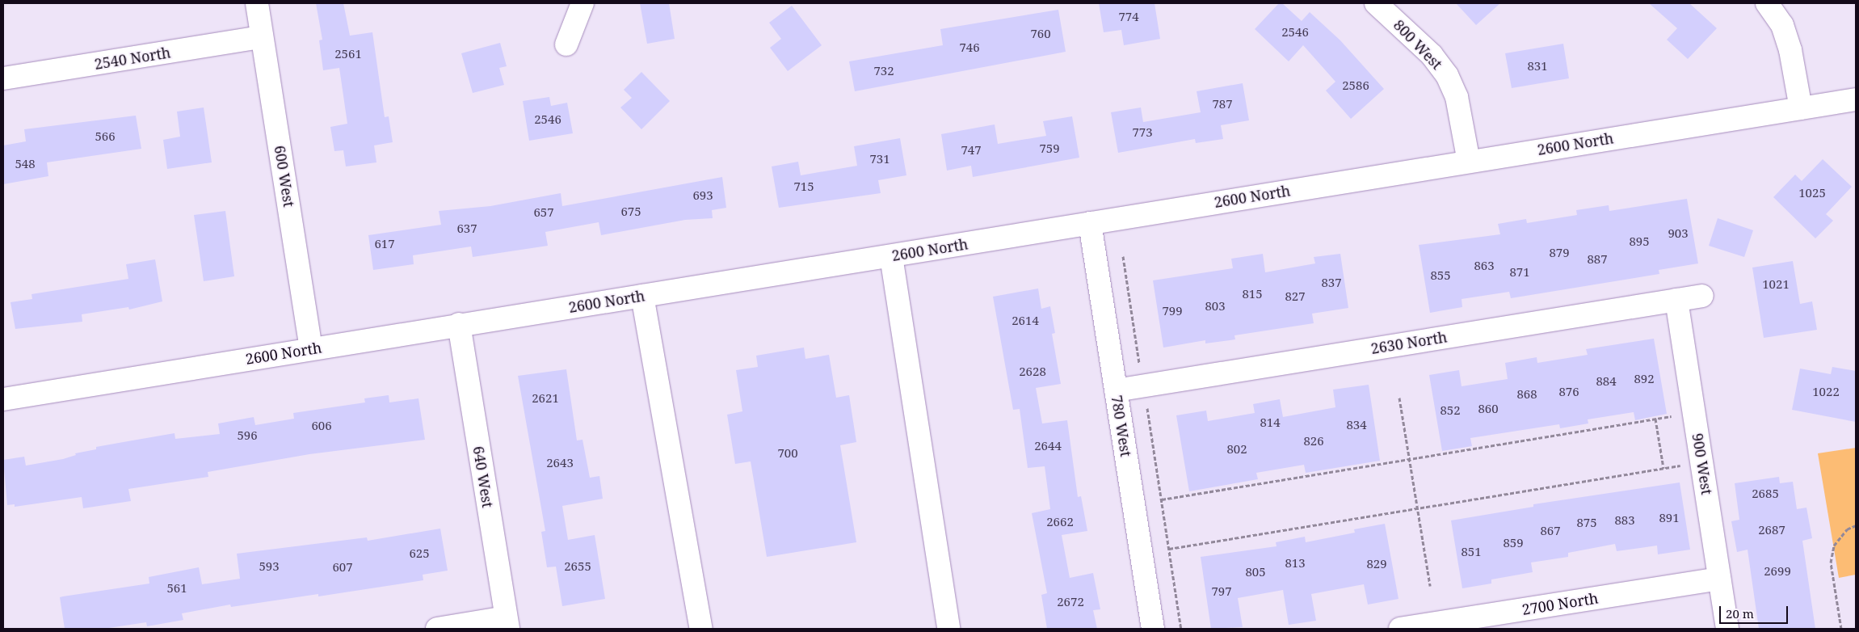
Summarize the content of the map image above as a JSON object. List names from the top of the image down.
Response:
{
  "streets": {
    "street": [
      "800 West",
      "2540 North",
      "2600 North",
      "600 West",
      "2630 North",
      "780 West",
      "900 West",
      "640 West",
      "2700 North"
    ]
  },
  "crossings": [
    ["800 West", "2600 North"],
    ["2540 North", "600 West"],
    ["2600 North", "600 West"],
    ["2600 North", "780 West"],
    ["2600 North", "640 West"],
    ["2630 North", "780 West"],
    ["2630 North", "900 West"],
    ["900 West", "2700 North"]
  ],
  "house_numbers": [
    "774",
    "2546",
    "760",
    "746",
    "2561",
    "831",
    "732",
    "2586",
    "787",
    "2546",
    "773",
    "566",
    "759",
    "747",
    "731",
    "548",
    "715",
    "1025",
    "693",
    "675",
    "657",
    "637",
    "903",
    "895",
    "617",
    "879",
    "887",
    "863",
    "871",
    "855",
    "837",
    "1021",
    "815",
    "827",
    "803",
    "799",
    "2614",
    "2628",
    "892",
    "884",
    "876",
    "1022",
    "868",
    "2621",
    "860",
    "852",
    "814",
    "834",
    "606",
    "596",
    "826",
    "2644",
    "802",
    "700",
    "2643",
    "2685",
    "891",
    "883",
    "2662",
    "875",
    "2687",
    "867",
    "859",
    "851",
    "625",
    "813",
    "829",
    "593",
    "2655",
    "607",
    "2699",
    "805",
    "561",
    "797",
    "2672"
  ],
  "scale_bar": "20 m"
}
